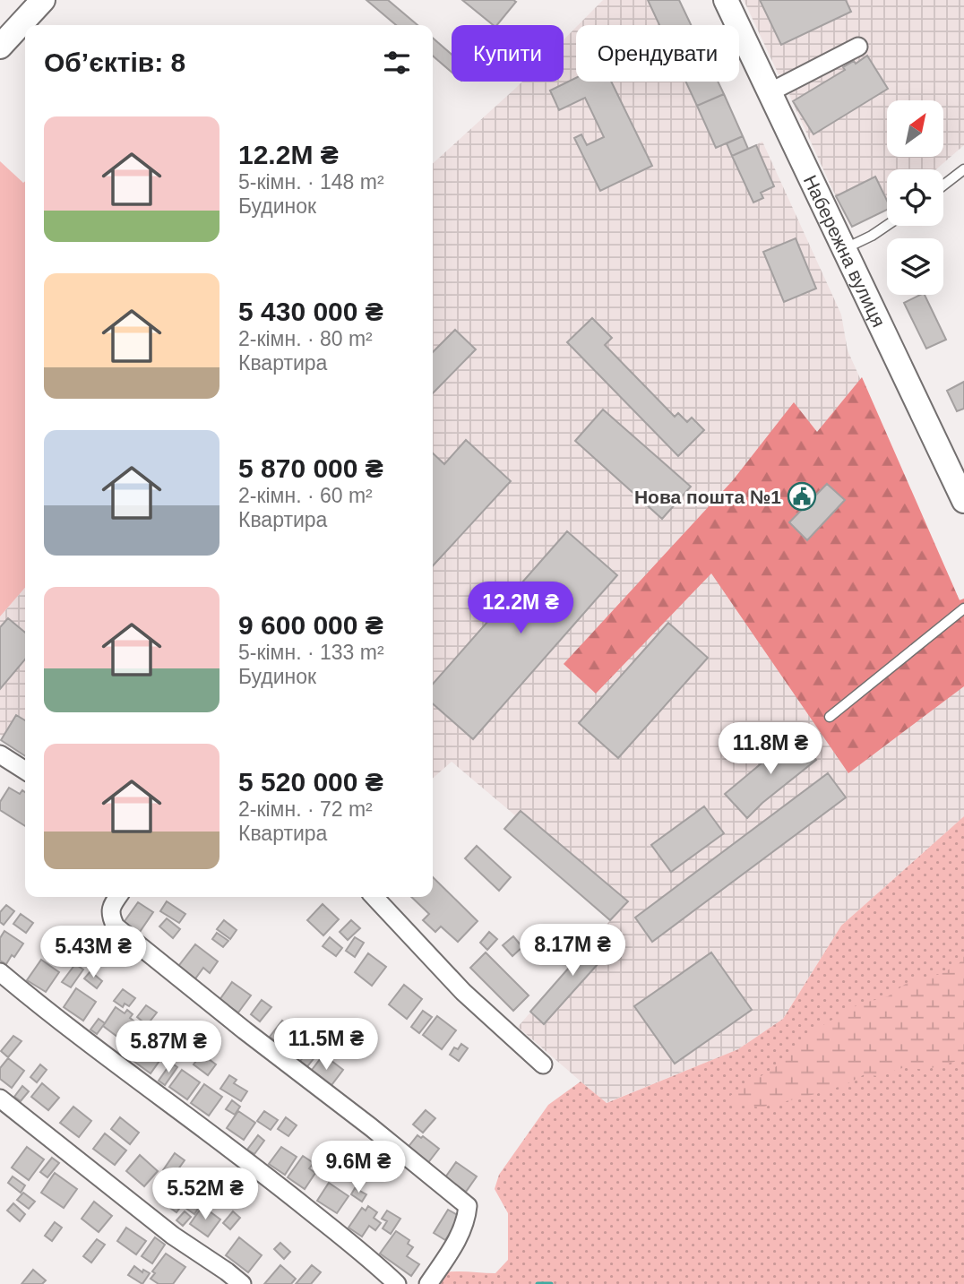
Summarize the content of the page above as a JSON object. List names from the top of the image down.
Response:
{
  "streets": {
    "main road": ["Набережна вулиця"]
  },
  "places": {
    "public building": ["Нова пошта №1"]
  },
  "north": "top right",
  "page": {
    "chip": ["Купити", "Орендувати"],
    "heading": "Об’єктів: 8",
    "list": [
      {
        "name": "12.2M ₴",
        "note": "5-кімн. · 148 m² · Будинок"
      },
      {
        "name": "5 430 000 ₴",
        "note": "2-кімн. · 80 m² · Квартира"
      },
      {
        "name": "5 870 000 ₴",
        "note": "2-кімн. · 60 m² · Квартира"
      },
      {
        "name": "9 600 000 ₴",
        "note": "5-кімн. · 133 m² · Будинок"
      },
      {
        "name": "5 520 000 ₴",
        "note": "2-кімн. · 72 m² · Квартира"
      }
    ],
    "price": [
      "12.2M ₴",
      "11.8M ₴",
      "8.17M ₴",
      "5.43M ₴",
      "11.5M ₴",
      "5.87M ₴",
      "9.6M ₴",
      "5.52M ₴"
    ]
  }
}
